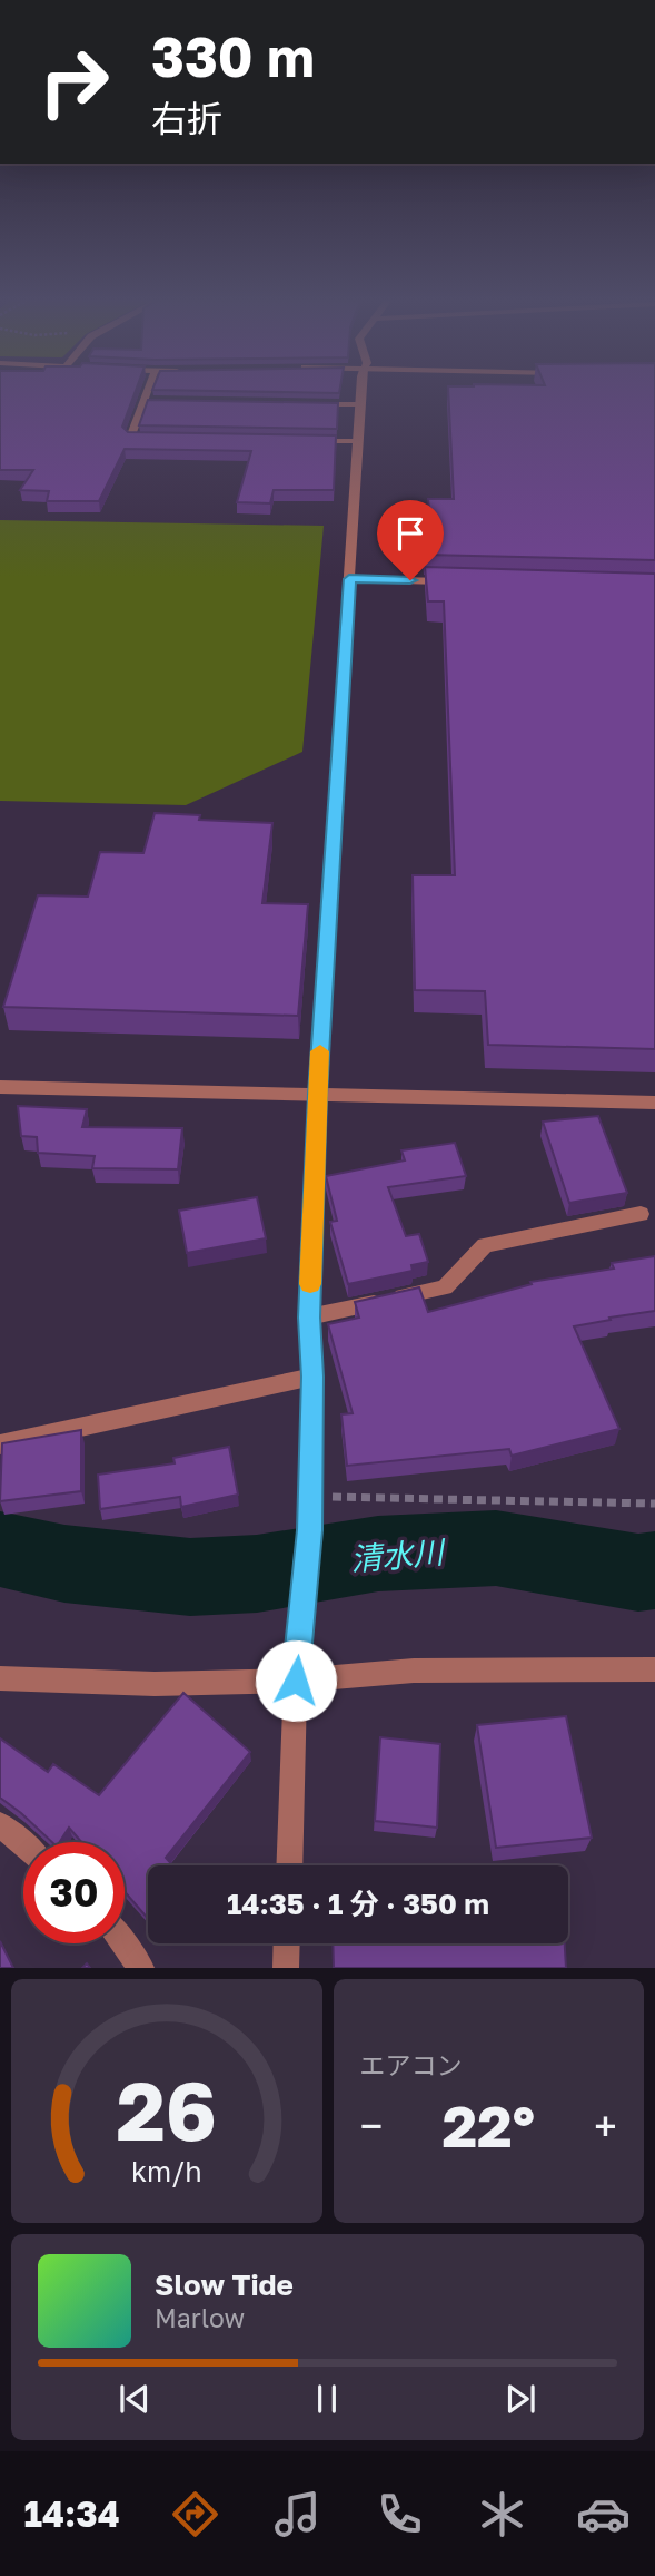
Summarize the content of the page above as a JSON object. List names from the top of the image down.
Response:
{
  "water": ["清水川"],
  "page": {
    "turn": ["330 m", "右折"],
    "limit": "30",
    "trip": "14:35 · 1 分 · 350 m",
    "tile": "エアコン",
    "heat": ["−", "22°", "+"],
    "song": ["Slow Tide", "Marlow"],
    "tabs": "14:34",
    "gauge": ["26", "km/h"]
  }
}
